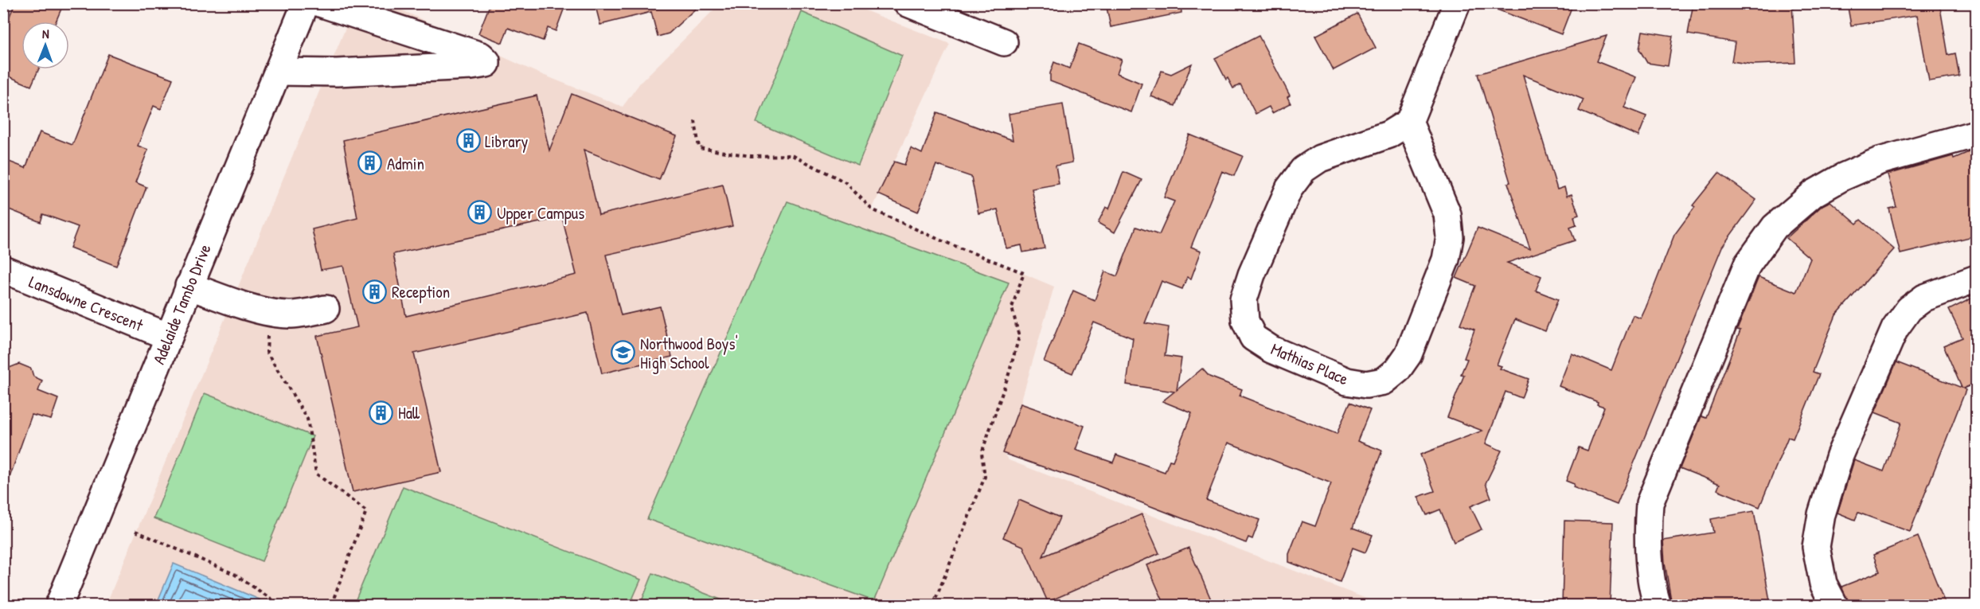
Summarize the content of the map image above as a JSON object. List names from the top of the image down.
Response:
{
  "streets": {
    "street": ["Lansdowne Crescent", "Adelaide Tambo Drive", "Mathias Place"]
  },
  "crossings": [
    ["Lansdowne Crescent", "Adelaide Tambo Drive"]
  ],
  "places": {
    "building": [
      "Library",
      "Admin",
      "Upper Campus",
      "Reception",
      "Hall"
    ],
    "school or university": ["Northwood Boys' High School"]
  },
  "north": "top"
}
